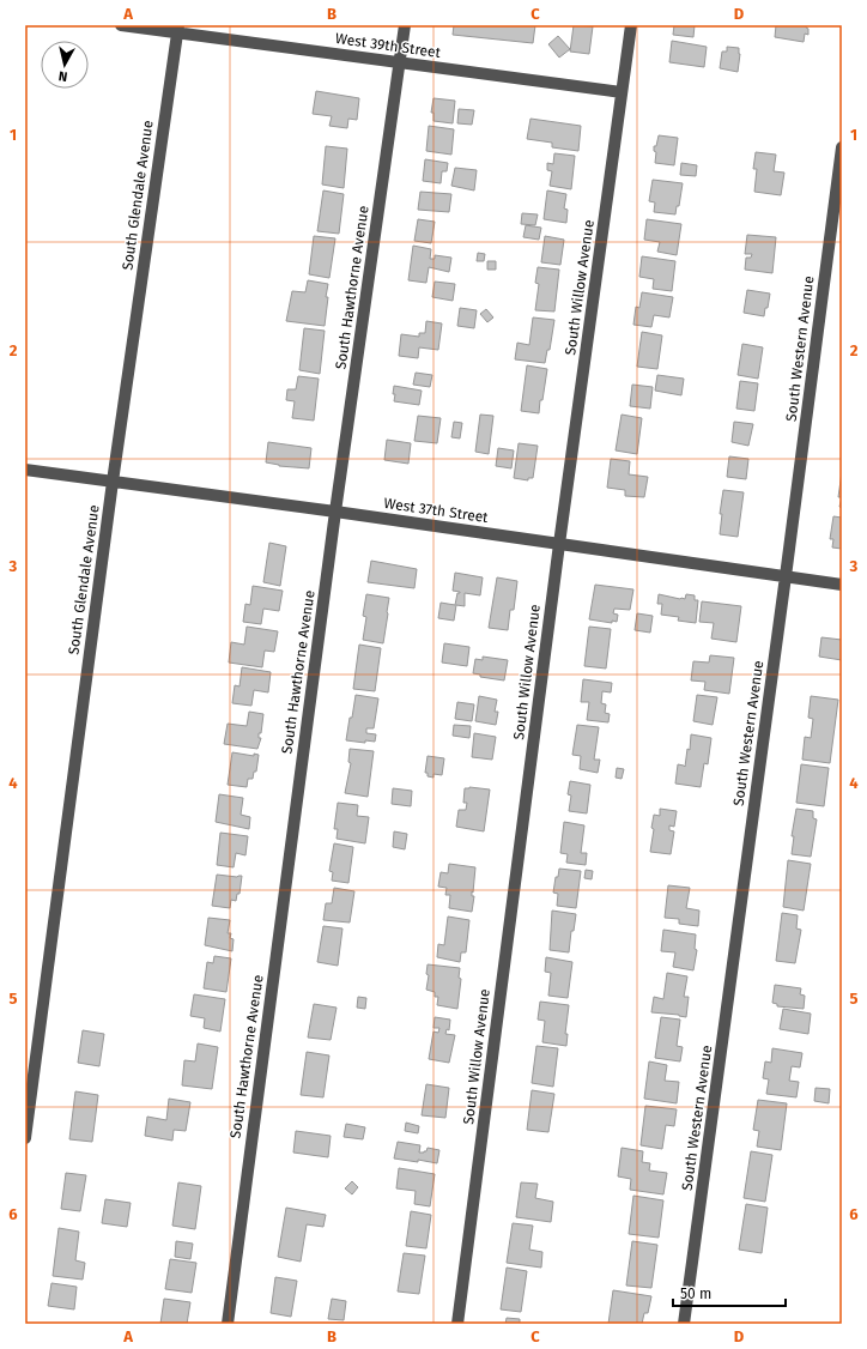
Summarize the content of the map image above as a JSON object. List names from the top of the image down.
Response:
{
  "streets": {
    "street": [
      "West 39th Street",
      "South Glendale Avenue",
      "South Hawthorne Avenue",
      "South Willow Avenue",
      "South Western Avenue",
      "West 37th Street"
    ]
  },
  "crossings": [
    ["West 39th Street", "South Glendale Avenue"],
    ["West 39th Street", "South Hawthorne Avenue"],
    ["West 39th Street", "South Willow Avenue"],
    ["South Glendale Avenue", "West 37th Street"],
    ["South Hawthorne Avenue", "West 37th Street"],
    ["South Willow Avenue", "West 37th Street"],
    ["South Western Avenue", "West 37th Street"]
  ],
  "scale_bar": "50 m",
  "north": "bottom",
  "grid": {
    "columns": [
      "A",
      "B",
      "C",
      "D"
    ],
    "rows": [
      "1",
      "2",
      "3",
      "4",
      "5",
      "6"
    ]
  }
}
